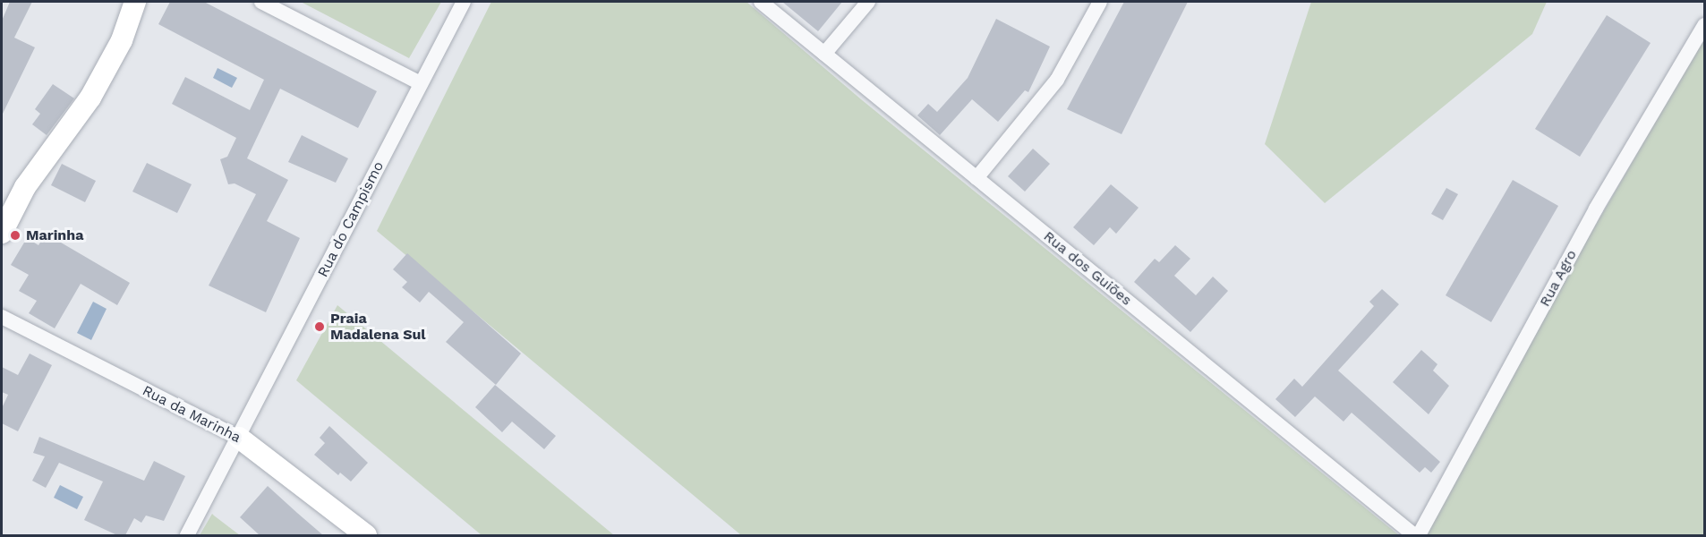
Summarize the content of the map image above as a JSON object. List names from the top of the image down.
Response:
{
  "streets": {
    "main road": ["Rua da Marinha"],
    "street": ["Rua do Campismo", "Rua dos Guiões", "Rua Agro"]
  },
  "crossings": [
    ["Rua do Campismo", "Rua da Marinha"]
  ],
  "places": ["Marinha", "Praia Madalena Sul"]
}
